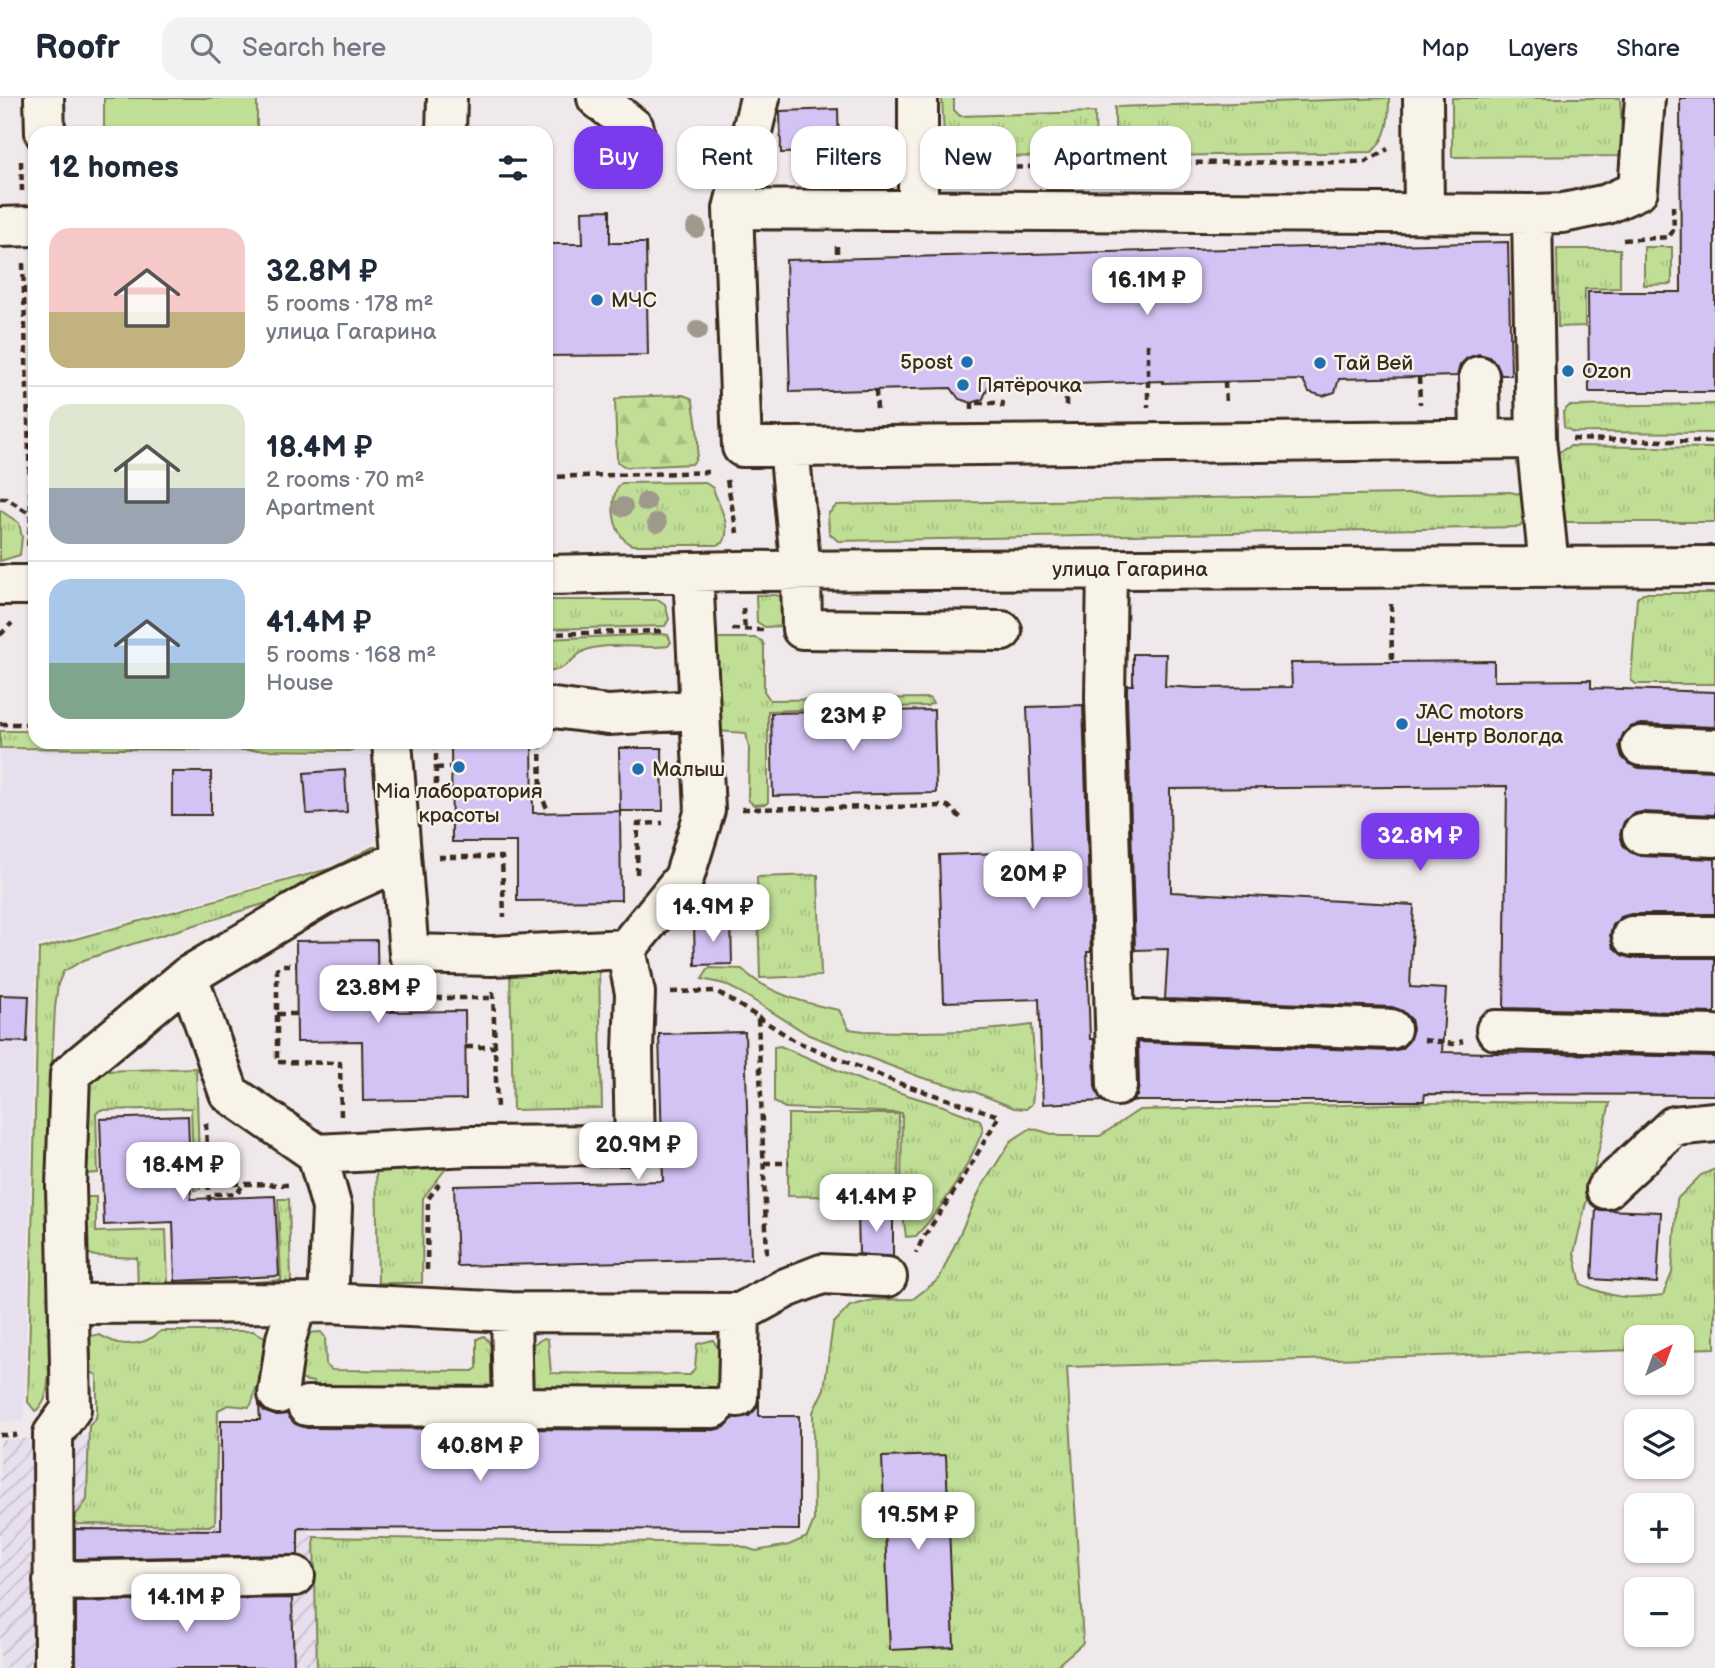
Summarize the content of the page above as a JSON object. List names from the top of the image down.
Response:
{
  "streets": {
    "street": ["улица Гагарина"]
  },
  "places": [
    "МЧС",
    "5post",
    "Тай Вей",
    "Ozon",
    "Пятёрочка",
    "JAC motors Центр Вологда",
    "Mia лаборатория красоты",
    "Малыш"
  ],
  "north": "top right",
  "page": {
    "header": "Roofr",
    "search": "Search here",
    "nav": ["Map", "Layers", "Share"],
    "chip": [
      "Buy",
      "Rent",
      "Filters",
      "New",
      "Apartment"
    ],
    "heading": "12 homes",
    "list": [
      {
        "name": "32.8M ₽",
        "note": "5 rooms · 178 m² · улица Гагарина"
      },
      {
        "name": "18.4M ₽",
        "note": "2 rooms · 70 m² · Apartment"
      },
      {
        "name": "41.4M ₽",
        "note": "5 rooms · 168 m² · House"
      }
    ],
    "price": [
      "16.1M ₽",
      "23M ₽",
      "32.8M ₽",
      "20M ₽",
      "14.9M ₽",
      "23.8M ₽",
      "20.9M ₽",
      "18.4M ₽",
      "41.4M ₽",
      "40.8M ₽",
      "19.5M ₽",
      "14.1M ₽"
    ],
    "map_buttons": ["+", "−"]
  }
}
